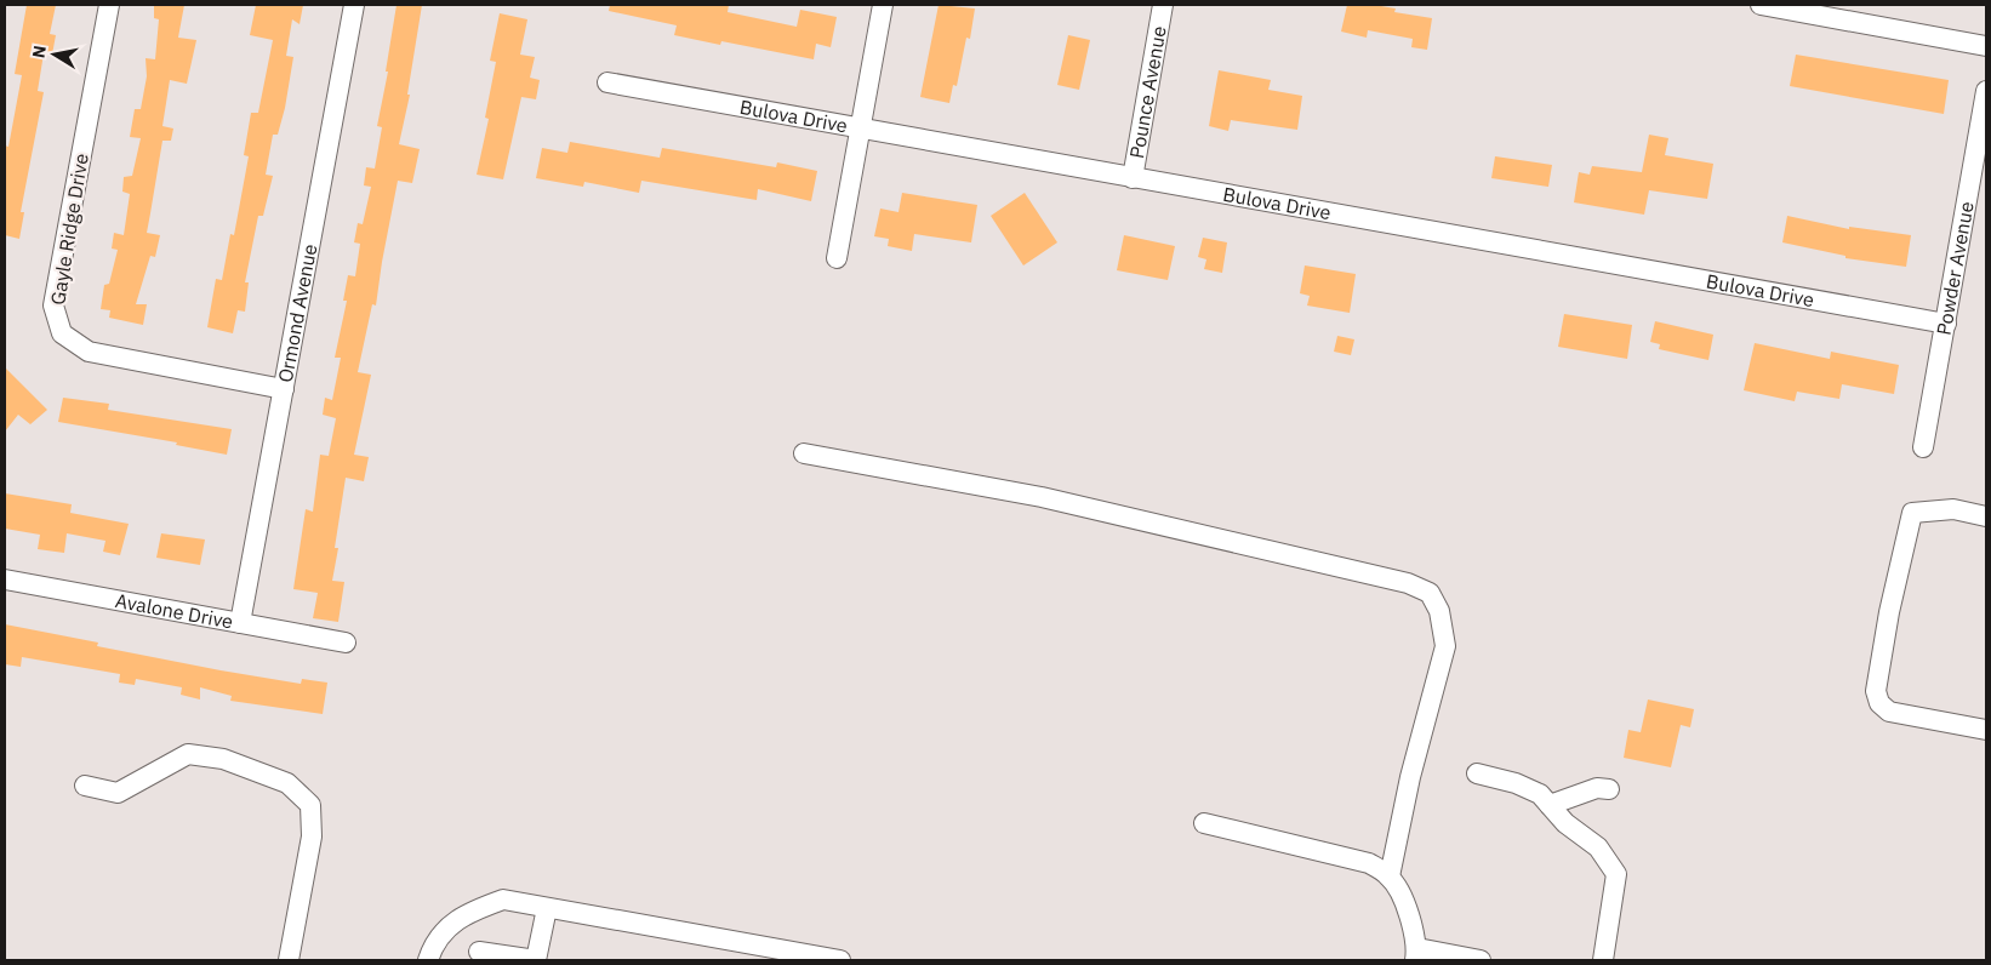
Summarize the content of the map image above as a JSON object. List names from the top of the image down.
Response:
{
  "streets": {
    "street": [
      "Pounce Avenue",
      "Bulova Drive",
      "Gayle Ridge Drive",
      "Powder Avenue",
      "Ormond Avenue",
      "Avalone Drive"
    ]
  },
  "crossings": [
    ["Pounce Avenue", "Bulova Drive"],
    ["Bulova Drive", "Powder Avenue"],
    ["Gayle Ridge Drive", "Ormond Avenue"],
    ["Ormond Avenue", "Avalone Drive"]
  ],
  "north": "left"
}
